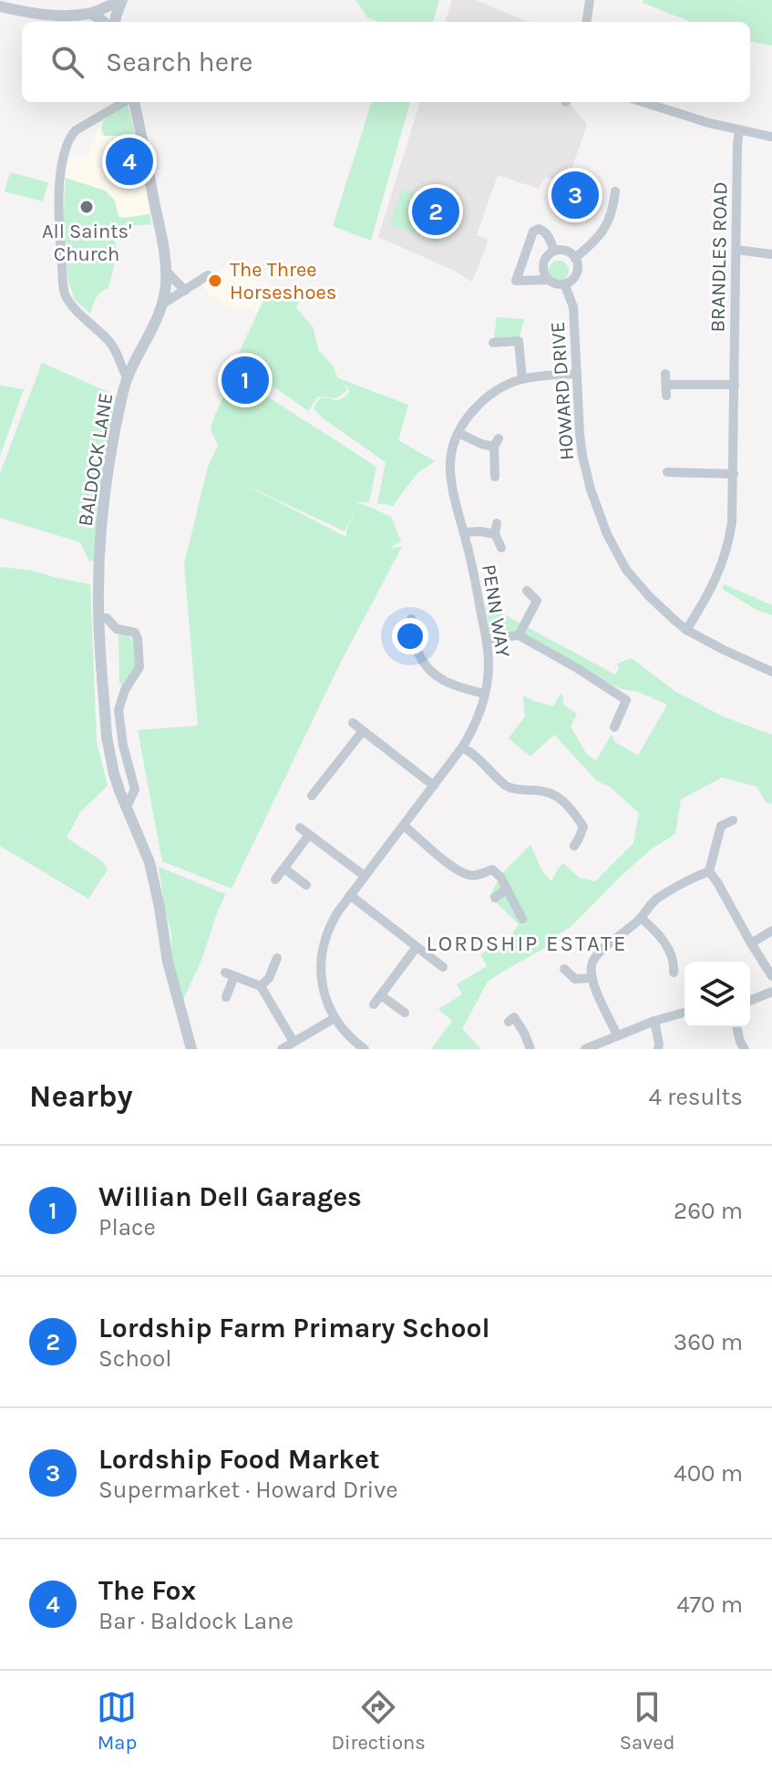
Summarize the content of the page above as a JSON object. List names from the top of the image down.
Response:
{
  "streets": {
    "street": [
      "BRANDLES ROAD",
      "HOWARD DRIVE",
      "BALDOCK LANE",
      "PENN WAY"
    ]
  },
  "crossings": [
    ["BRANDLES ROAD", "HOWARD DRIVE"],
    ["HOWARD DRIVE", "PENN WAY"]
  ],
  "districts": ["LORDSHIP ESTATE"],
  "places": ["All Saints' Church", "The Three Horseshoes"],
  "page": {
    "search": "Search here",
    "pins": [
      "4",
      "3",
      "2",
      "1"
    ],
    "heading": ["Nearby", "4 results"],
    "list": [
      {
        "mark": "1",
        "name": "Willian Dell Garages",
        "note": "Place",
        "value": "260 m"
      },
      {
        "mark": "2",
        "name": "Lordship Farm Primary School",
        "note": "School",
        "value": "360 m"
      },
      {
        "mark": "3",
        "name": "Lordship Food Market",
        "note": "Supermarket · Howard Drive",
        "value": "400 m"
      },
      {
        "mark": "4",
        "name": "The Fox",
        "note": "Bar · Baldock Lane",
        "value": "470 m"
      }
    ],
    "nav": ["Map", "Directions", "Saved"]
  }
}
